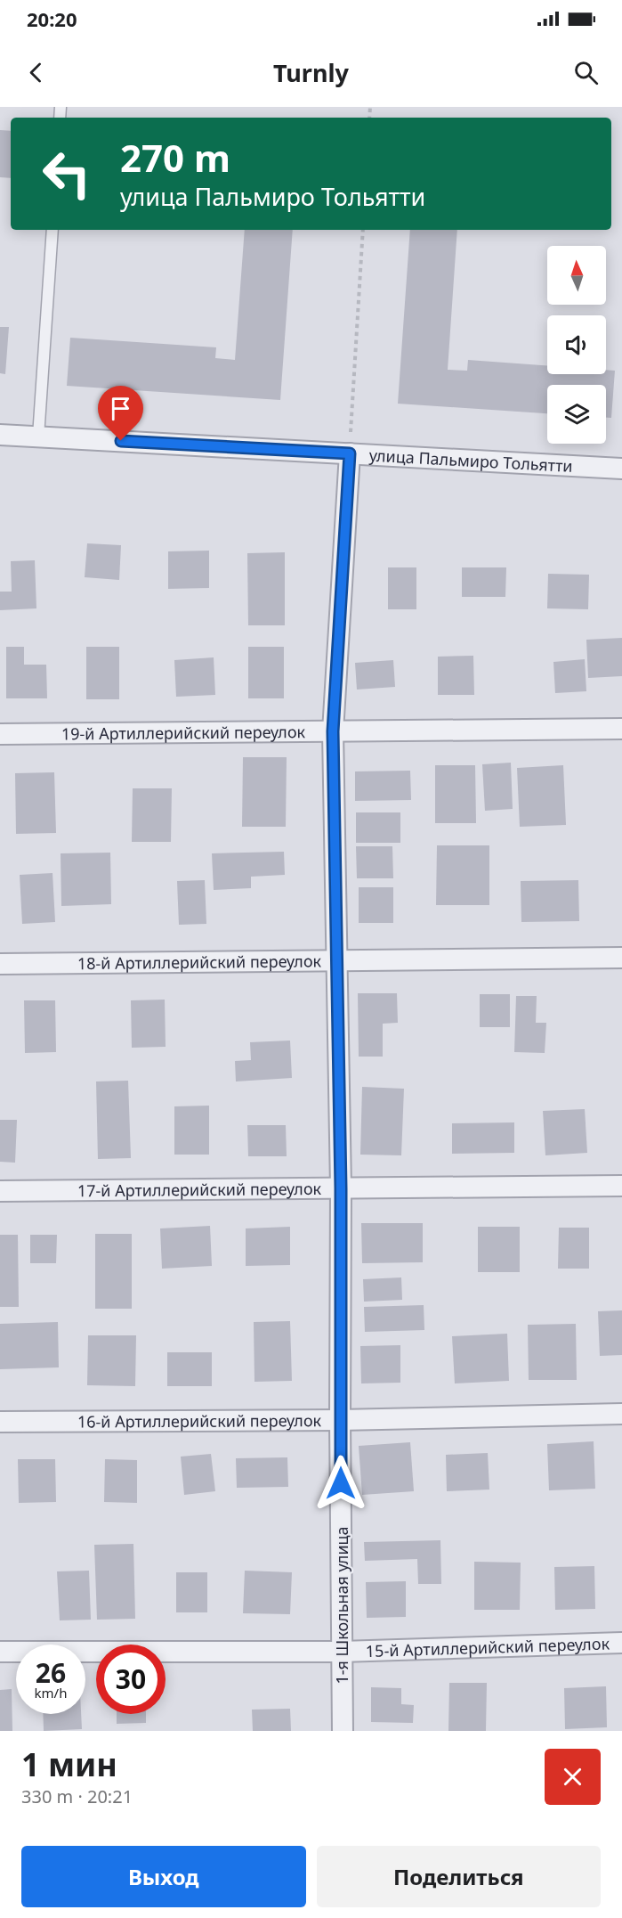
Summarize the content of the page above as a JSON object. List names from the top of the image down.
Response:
{
  "streets": {
    "street": [
      "улица Пальмиро Тольятти",
      "19-й Артиллерийский переулок",
      "18-й Артиллерийский переулок",
      "17-й Артиллерийский переулок",
      "16-й Артиллерийский переулок",
      "1-я Школьная улица",
      "15-й Артиллерийский переулок"
    ]
  },
  "crossings": [
    ["улица Пальмиро Тольятти", "1-я Школьная улица"],
    ["19-й Артиллерийский переулок", "1-я Школьная улица"],
    ["18-й Артиллерийский переулок", "1-я Школьная улица"],
    ["17-й Артиллерийский переулок", "1-я Школьная улица"],
    ["16-й Артиллерийский переулок", "1-я Школьная улица"],
    ["1-я Школьная улица", "15-й Артиллерийский переулок"]
  ],
  "north": "top",
  "page": {
    "status": "20:20",
    "header": "Turnly",
    "turn": ["270 m", "улица Пальмиро Тольятти"],
    "speed": "26 km/h",
    "limit": "30",
    "heading": ["1 мин", "330 m · 20:21"],
    "buttons": ["Выход", "Поделиться"]
  }
}
